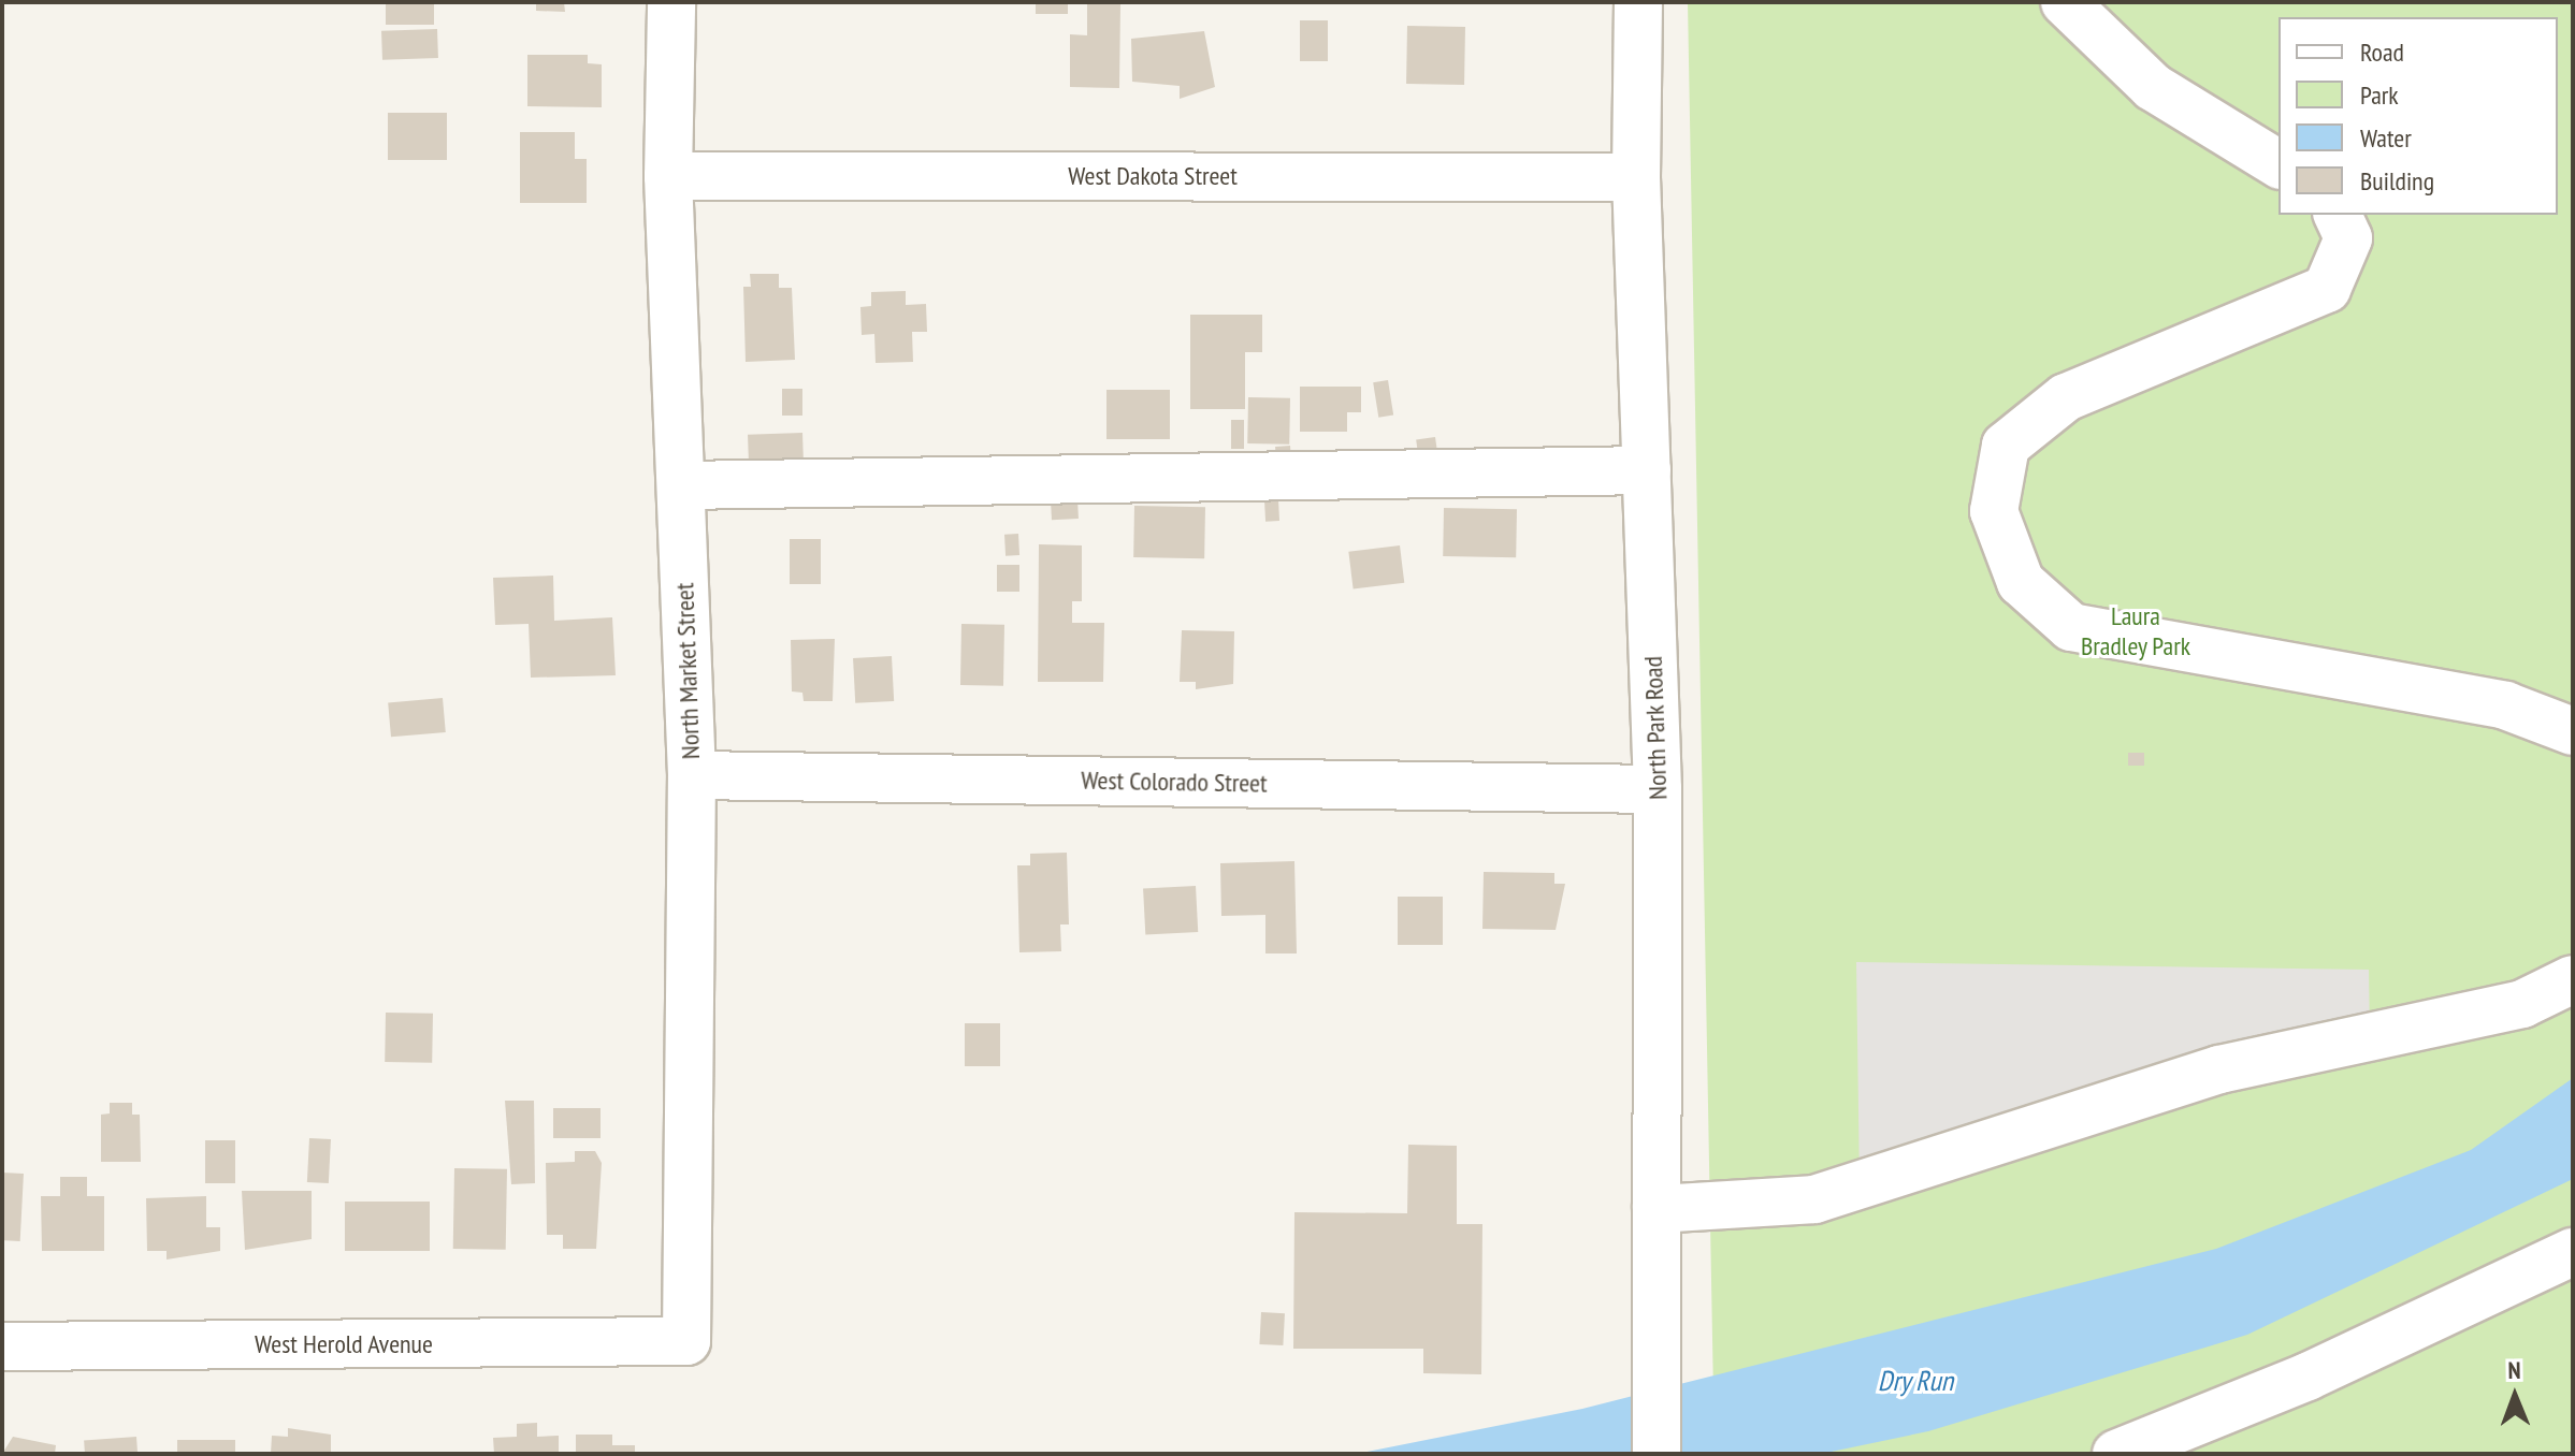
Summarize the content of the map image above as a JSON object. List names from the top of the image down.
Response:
{
  "streets": {
    "street": [
      "West Dakota Street",
      "North Market Street",
      "North Park Road",
      "West Colorado Street",
      "West Herold Avenue"
    ]
  },
  "crossings": [
    ["West Dakota Street", "North Market Street"],
    ["West Dakota Street", "North Park Road"],
    ["North Market Street", "West Colorado Street"],
    ["North Market Street", "West Herold Avenue"],
    ["North Park Road", "West Colorado Street"]
  ],
  "water": ["Dry Run"],
  "parks": ["Laura Bradley Park"],
  "legend": [
    "Road",
    "Park",
    "Water",
    "Building"
  ],
  "north": "top"
}
